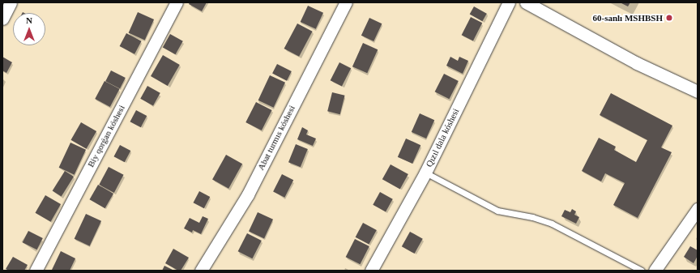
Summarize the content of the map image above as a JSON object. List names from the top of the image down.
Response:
{
  "streets": {
    "street": ["Biy qorǵan kóshesi", "Abat turmıs kóshesi", "Qızıl dala kóshesi"]
  },
  "places": ["60-sanlı MSHBSH"],
  "north": "top"
}
